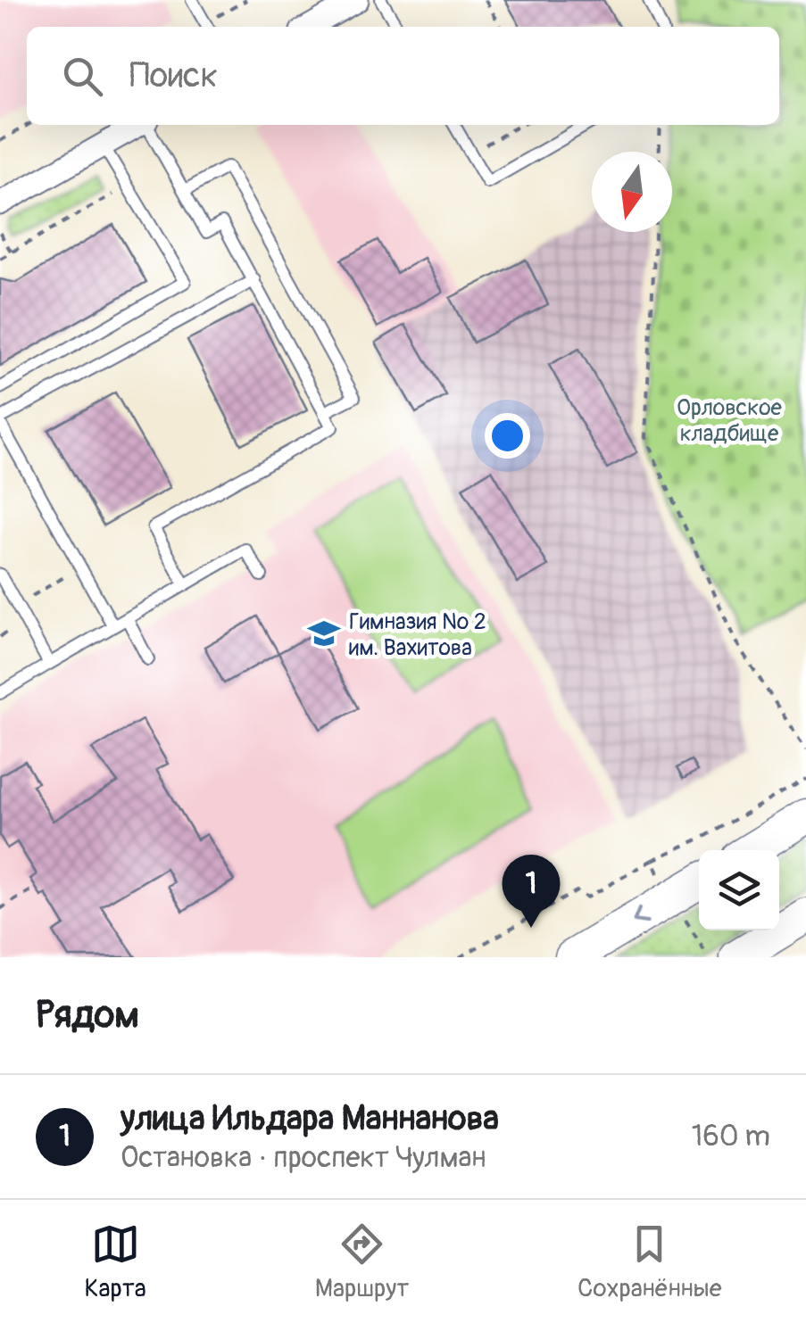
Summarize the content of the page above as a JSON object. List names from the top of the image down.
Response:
{
  "parks": ["Орловское кладбище"],
  "places": {
    "school or university": ["Гимназия № 2 им. Вахитова"]
  },
  "north": "bottom",
  "page": {
    "search": "Поиск",
    "pins": "1",
    "heading": "Рядом",
    "list": [
      {
        "mark": "1",
        "name": "улица Ильдара Маннанова",
        "note": "Остановка · проспект Чулман",
        "value": "160 m"
      }
    ],
    "nav": ["Карта", "Маршрут", "Сохранённые"]
  }
}
